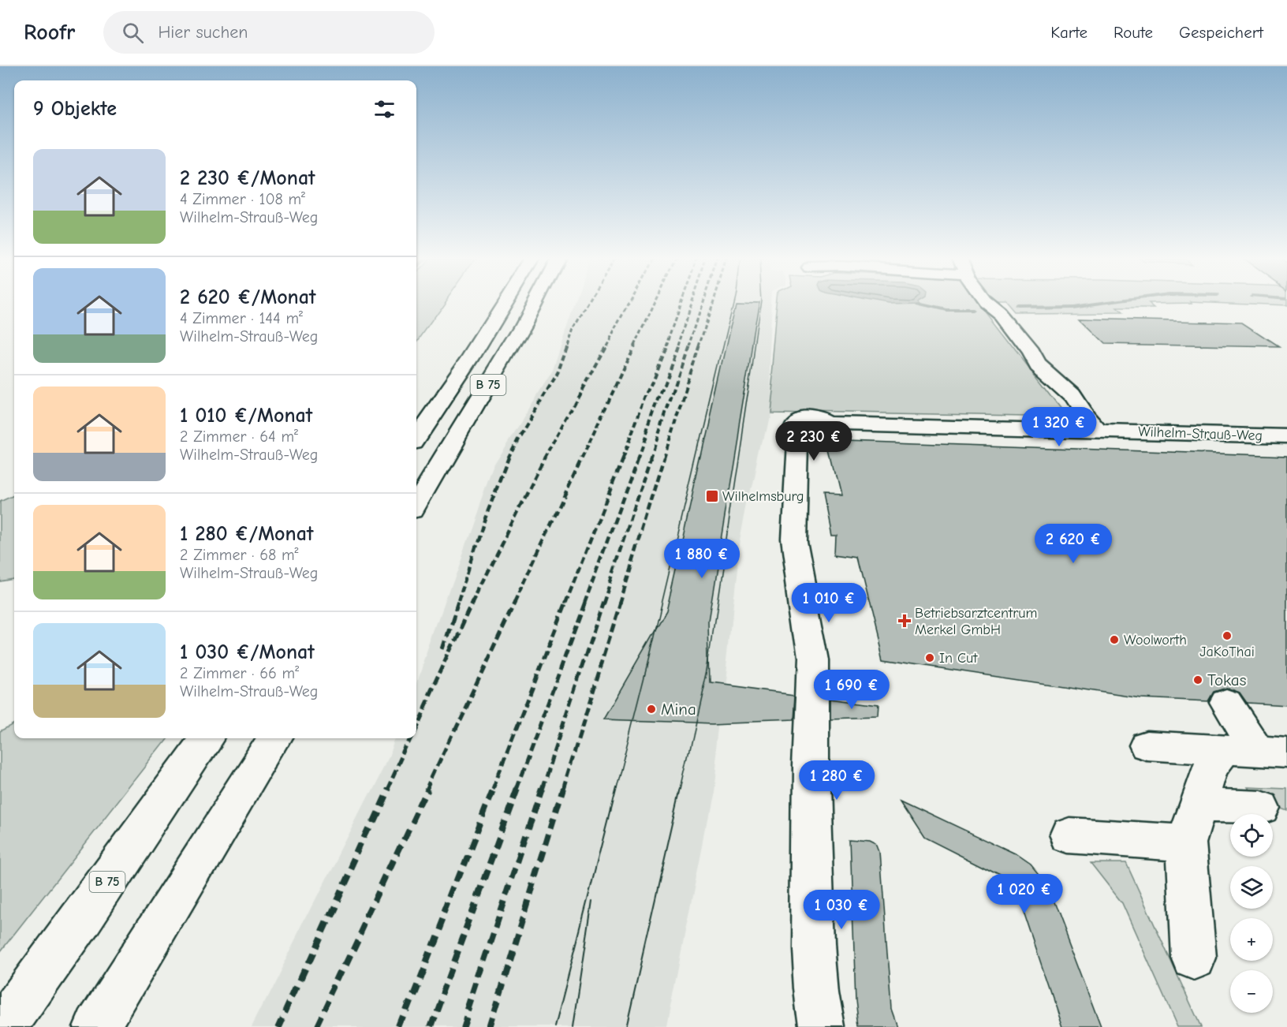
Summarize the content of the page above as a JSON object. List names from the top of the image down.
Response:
{
  "streets": {
    "main road": ["B 75", "Wilhelm-Strauß-Weg"]
  },
  "places": {
    "transit": ["Wilhelmsburg"],
    "health": ["Betriebsarztcentrum Merkel GmbH"],
    "other": [
      "JaKoThai",
      "Woolworth",
      "In Cut",
      "Tokas",
      "Mina"
    ]
  },
  "page": {
    "header": "Roofr",
    "search": "Hier suchen",
    "nav": ["Karte", "Route", "Gespeichert"],
    "heading": "9 Objekte",
    "list": [
      {
        "name": "2 230 €/Monat",
        "note": "4 Zimmer · 108 m² · Wilhelm-Strauß-Weg"
      },
      {
        "name": "2 620 €/Monat",
        "note": "4 Zimmer · 144 m² · Wilhelm-Strauß-Weg"
      },
      {
        "name": "1 010 €/Monat",
        "note": "2 Zimmer · 64 m² · Wilhelm-Strauß-Weg"
      },
      {
        "name": "1 280 €/Monat",
        "note": "2 Zimmer · 68 m² · Wilhelm-Strauß-Weg"
      },
      {
        "name": "1 030 €/Monat",
        "note": "2 Zimmer · 66 m² · Wilhelm-Strauß-Weg"
      }
    ],
    "price": [
      "1 320 €",
      "2 230 €",
      "2 620 €",
      "1 880 €",
      "1 010 €",
      "1 690 €",
      "1 280 €",
      "1 020 €",
      "1 030 €"
    ],
    "map_buttons": ["+", "−"]
  }
}
